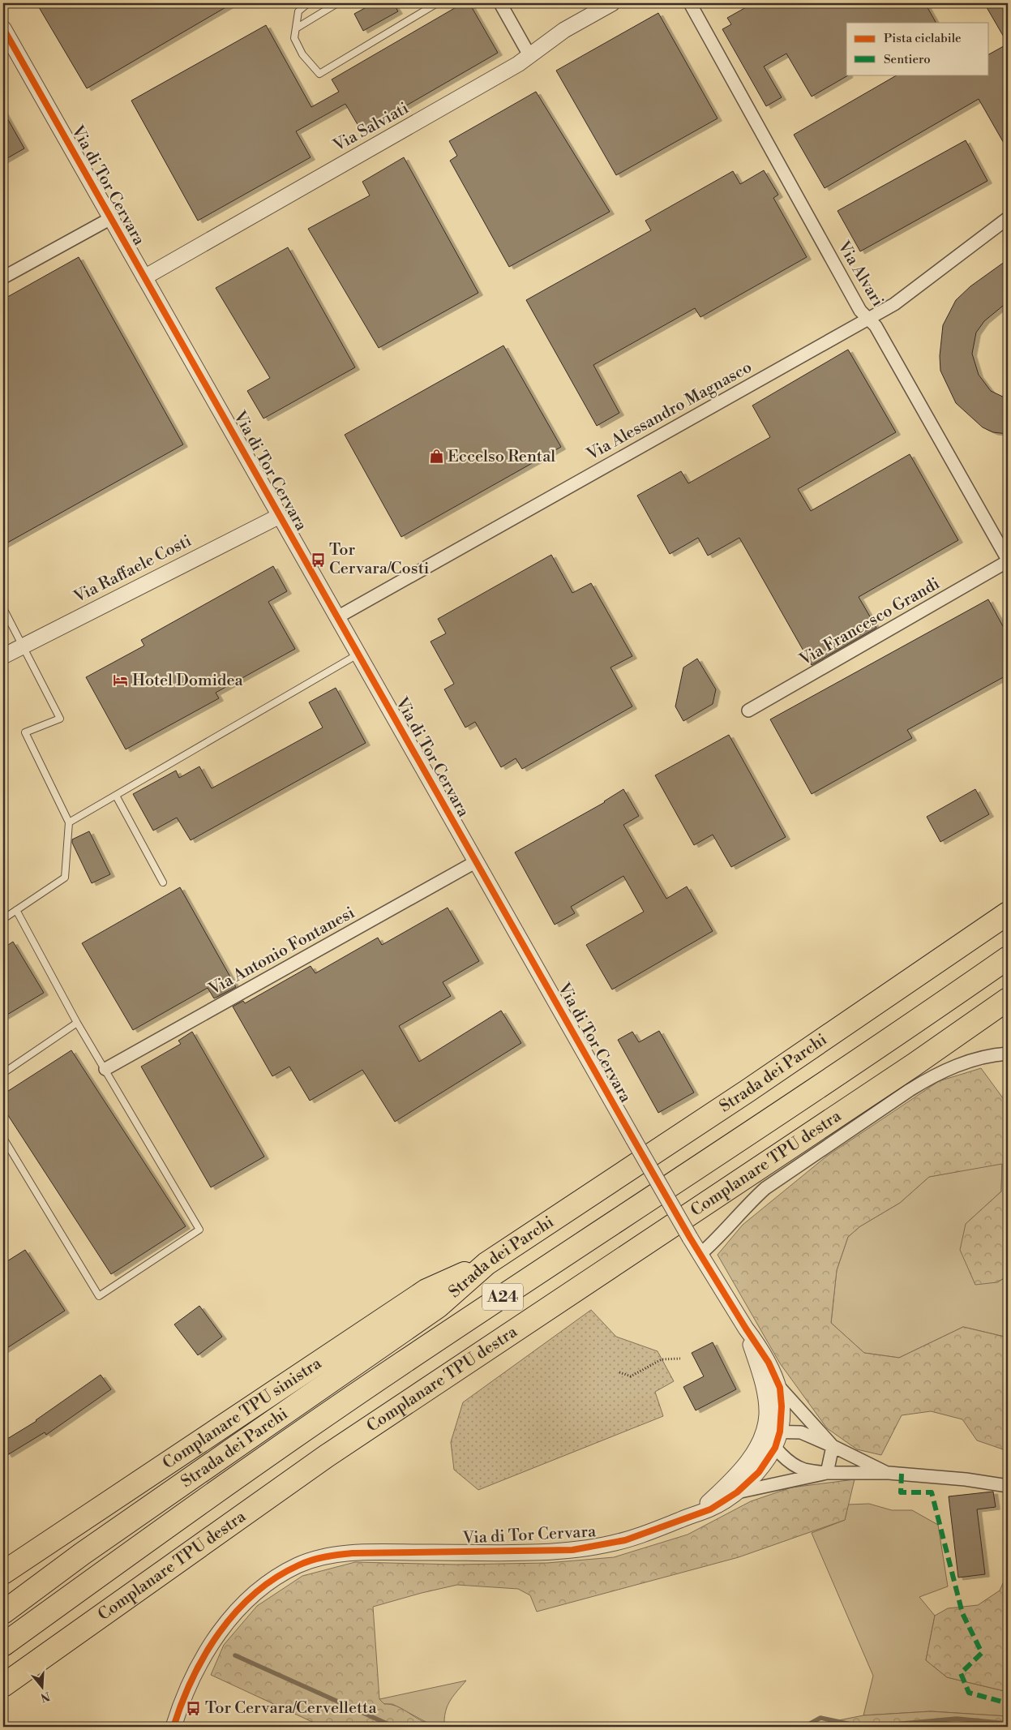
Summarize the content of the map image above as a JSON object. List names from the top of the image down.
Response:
{
  "streets": {
    "highway": [
      "Strada dei Parchi",
      "Complanare TPU destra",
      "A24",
      "Complanare TPU sinistra"
    ],
    "street": [
      "Via Salviati",
      "Via di Tor Cervara",
      "Via Alvari",
      "Via Alessandro Magnasco",
      "Via Raffaele Costi",
      "Via Francesco Grandi",
      "Via Antonio Fontanesi"
    ]
  },
  "crossings": [
    ["Via Salviati", "Via di Tor Cervara"],
    ["Via di Tor Cervara", "Via Alessandro Magnasco"],
    ["Via di Tor Cervara", "Via Raffaele Costi"],
    ["Via di Tor Cervara", "Via Antonio Fontanesi"],
    ["Via Alvari", "Via Alessandro Magnasco"],
    ["Via Alvari", "Via Francesco Grandi"],
    ["Strada dei Parchi", "Complanare TPU sinistra"]
  ],
  "places": {
    "shop": ["Eccelso Rental"],
    "bus stop": ["Tor Cervara/Costi", "Tor Cervara/Cervelletta"],
    "hotel": ["Hotel Domidea"]
  },
  "legend": ["Pista ciclabile", "Sentiero"],
  "north": "bottom"
}
